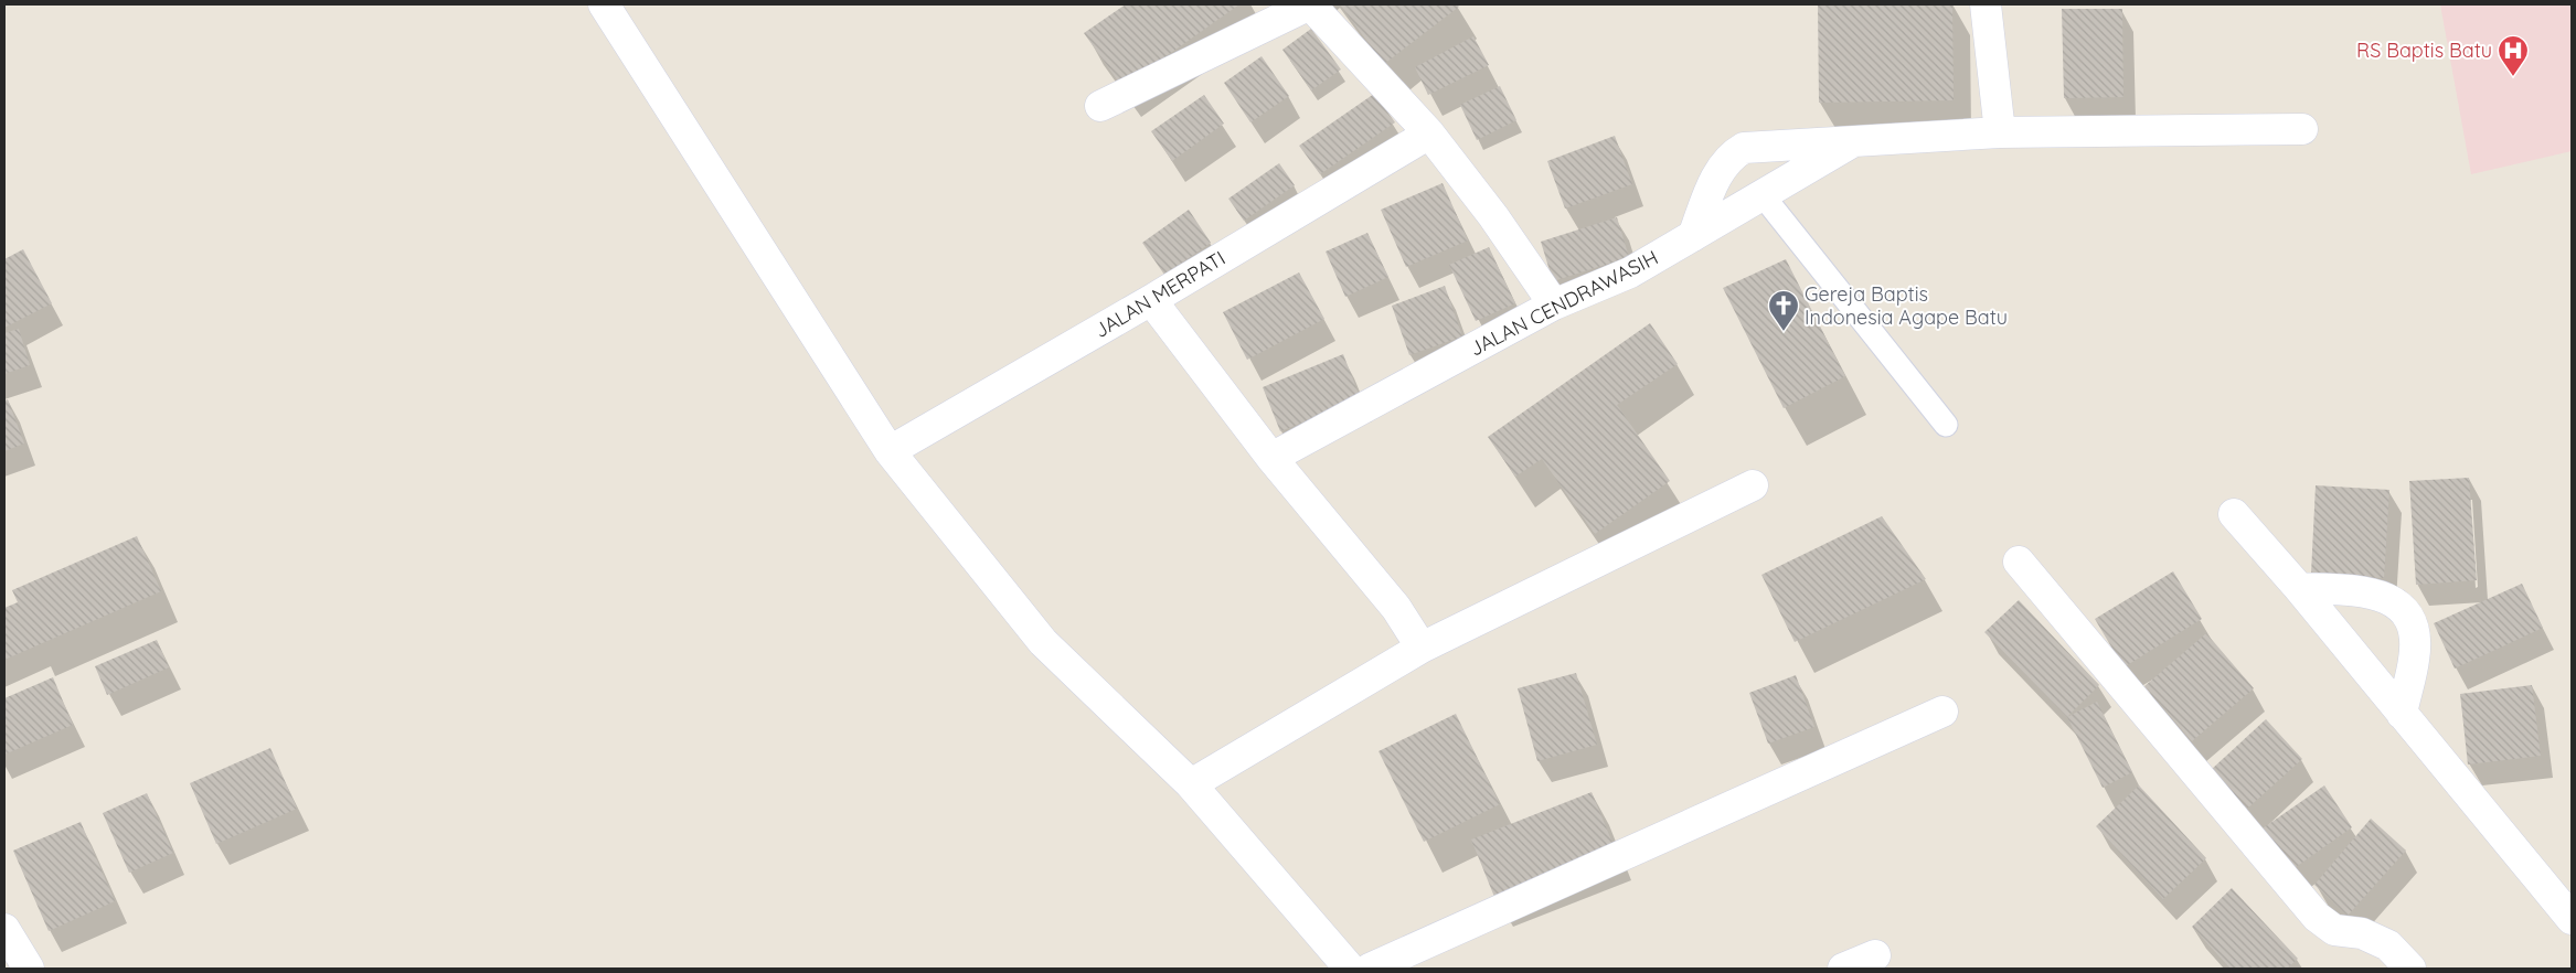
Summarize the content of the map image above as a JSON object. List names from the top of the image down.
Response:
{
  "streets": {
    "street": ["JALAN MERPATI", "JALAN CENDRAWASIH"]
  },
  "places": {
    "hospital": ["RS Baptis Batu"],
    "church": ["Gereja Baptis Indonesia Agape Batu"]
  }
}
